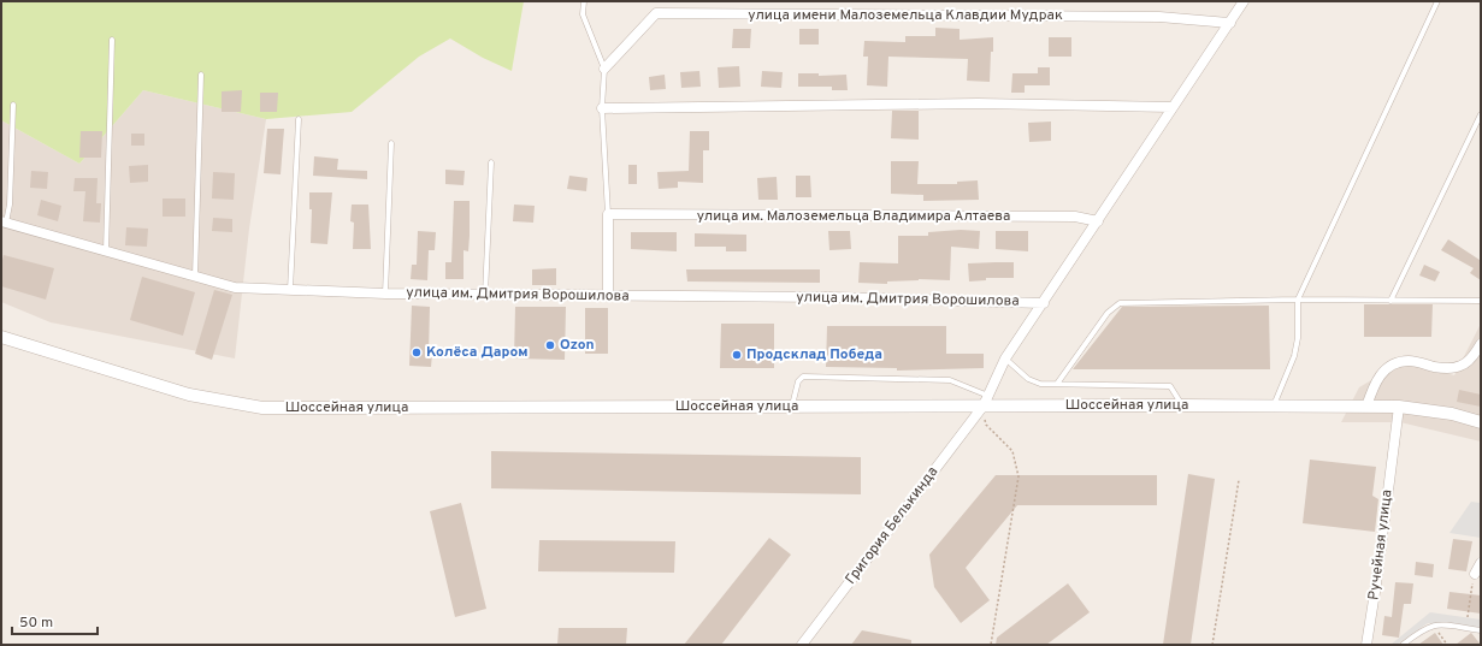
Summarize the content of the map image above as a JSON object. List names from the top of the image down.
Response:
{
  "streets": {
    "street": [
      "улица имени Малоземельца Клавдии Мудрак",
      "улица им. Малоземельца Владимира Алтаева",
      "улица им. Дмитрия Ворошилова",
      "Шоссейная улица",
      "Григория Белькинда",
      "Ручейная улица"
    ]
  },
  "crossings": [
    ["улица имени Малоземельца Клавдии Мудрак", "Григория Белькинда"],
    ["улица им. Малоземельца Владимира Алтаева", "Григория Белькинда"],
    ["улица им. Дмитрия Ворошилова", "Григория Белькинда"],
    ["Шоссейная улица", "Григория Белькинда"],
    ["Шоссейная улица", "Ручейная улица"]
  ],
  "places": ["Ozon", "Колёса Даром", "Продсклад Победа"],
  "scale_bar": "50 m"
}
